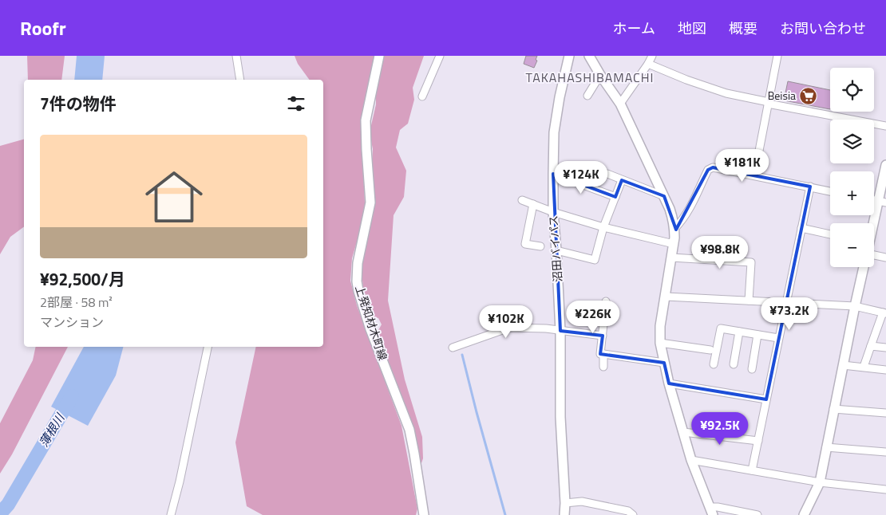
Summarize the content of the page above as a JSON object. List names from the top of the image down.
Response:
{
  "streets": {
    "street": ["沼田バイパス", "上発知材木町線"]
  },
  "districts": ["TAKAHASHIBAMACHI"],
  "water": ["薄根川"],
  "places": {
    "supermarket": ["Beisia"]
  },
  "page": {
    "header": "Roofr",
    "nav": [
      "ホーム",
      "地図",
      "概要",
      "お問い合わせ"
    ],
    "map_buttons": ["+", "−"],
    "heading": "7件の物件",
    "list": [
      {
        "name": "¥92,500/月",
        "note": "2部屋 · 58 m² · マンション"
      }
    ],
    "price": [
      "¥181K",
      "¥124K",
      "¥98.8K",
      "¥73.2K",
      "¥226K",
      "¥102K",
      "¥92.5K"
    ]
  }
}
